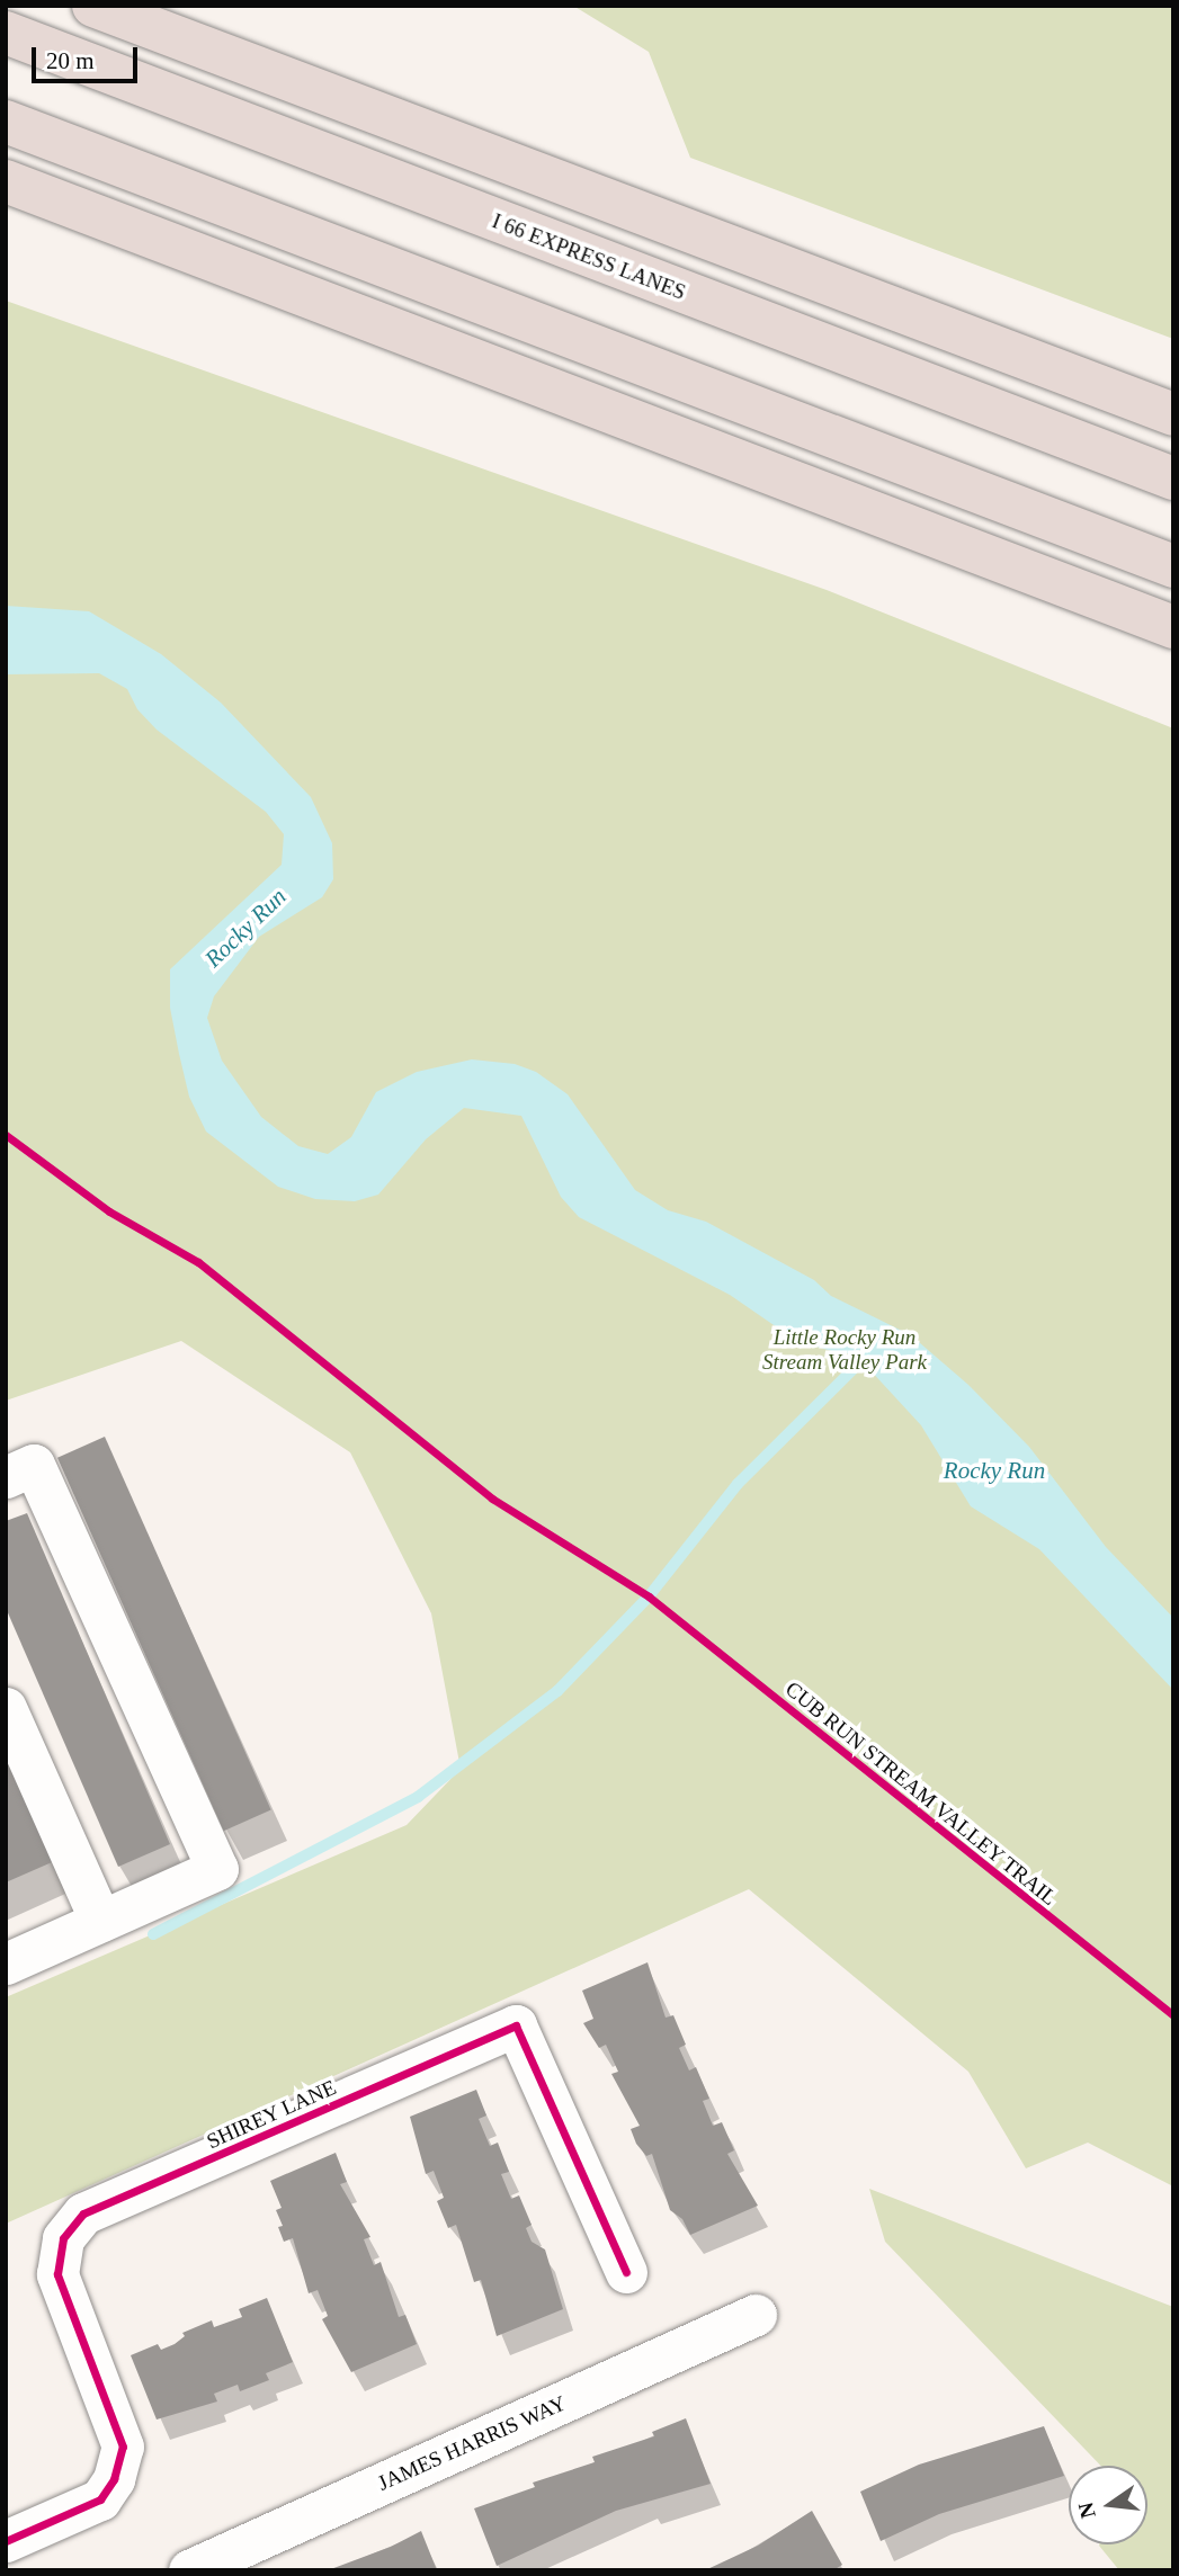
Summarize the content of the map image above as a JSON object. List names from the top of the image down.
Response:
{
  "streets": {
    "highway": ["I 66 EXPRESS LANES"],
    "street": ["SHIREY LANE", "JAMES HARRIS WAY"],
    "cycle path": ["CUB RUN STREAM VALLEY TRAIL"]
  },
  "water": ["Rocky Run"],
  "parks": ["Little Rocky Run Stream Valley Park"],
  "scale_bar": "20 m",
  "north": "left"
}
